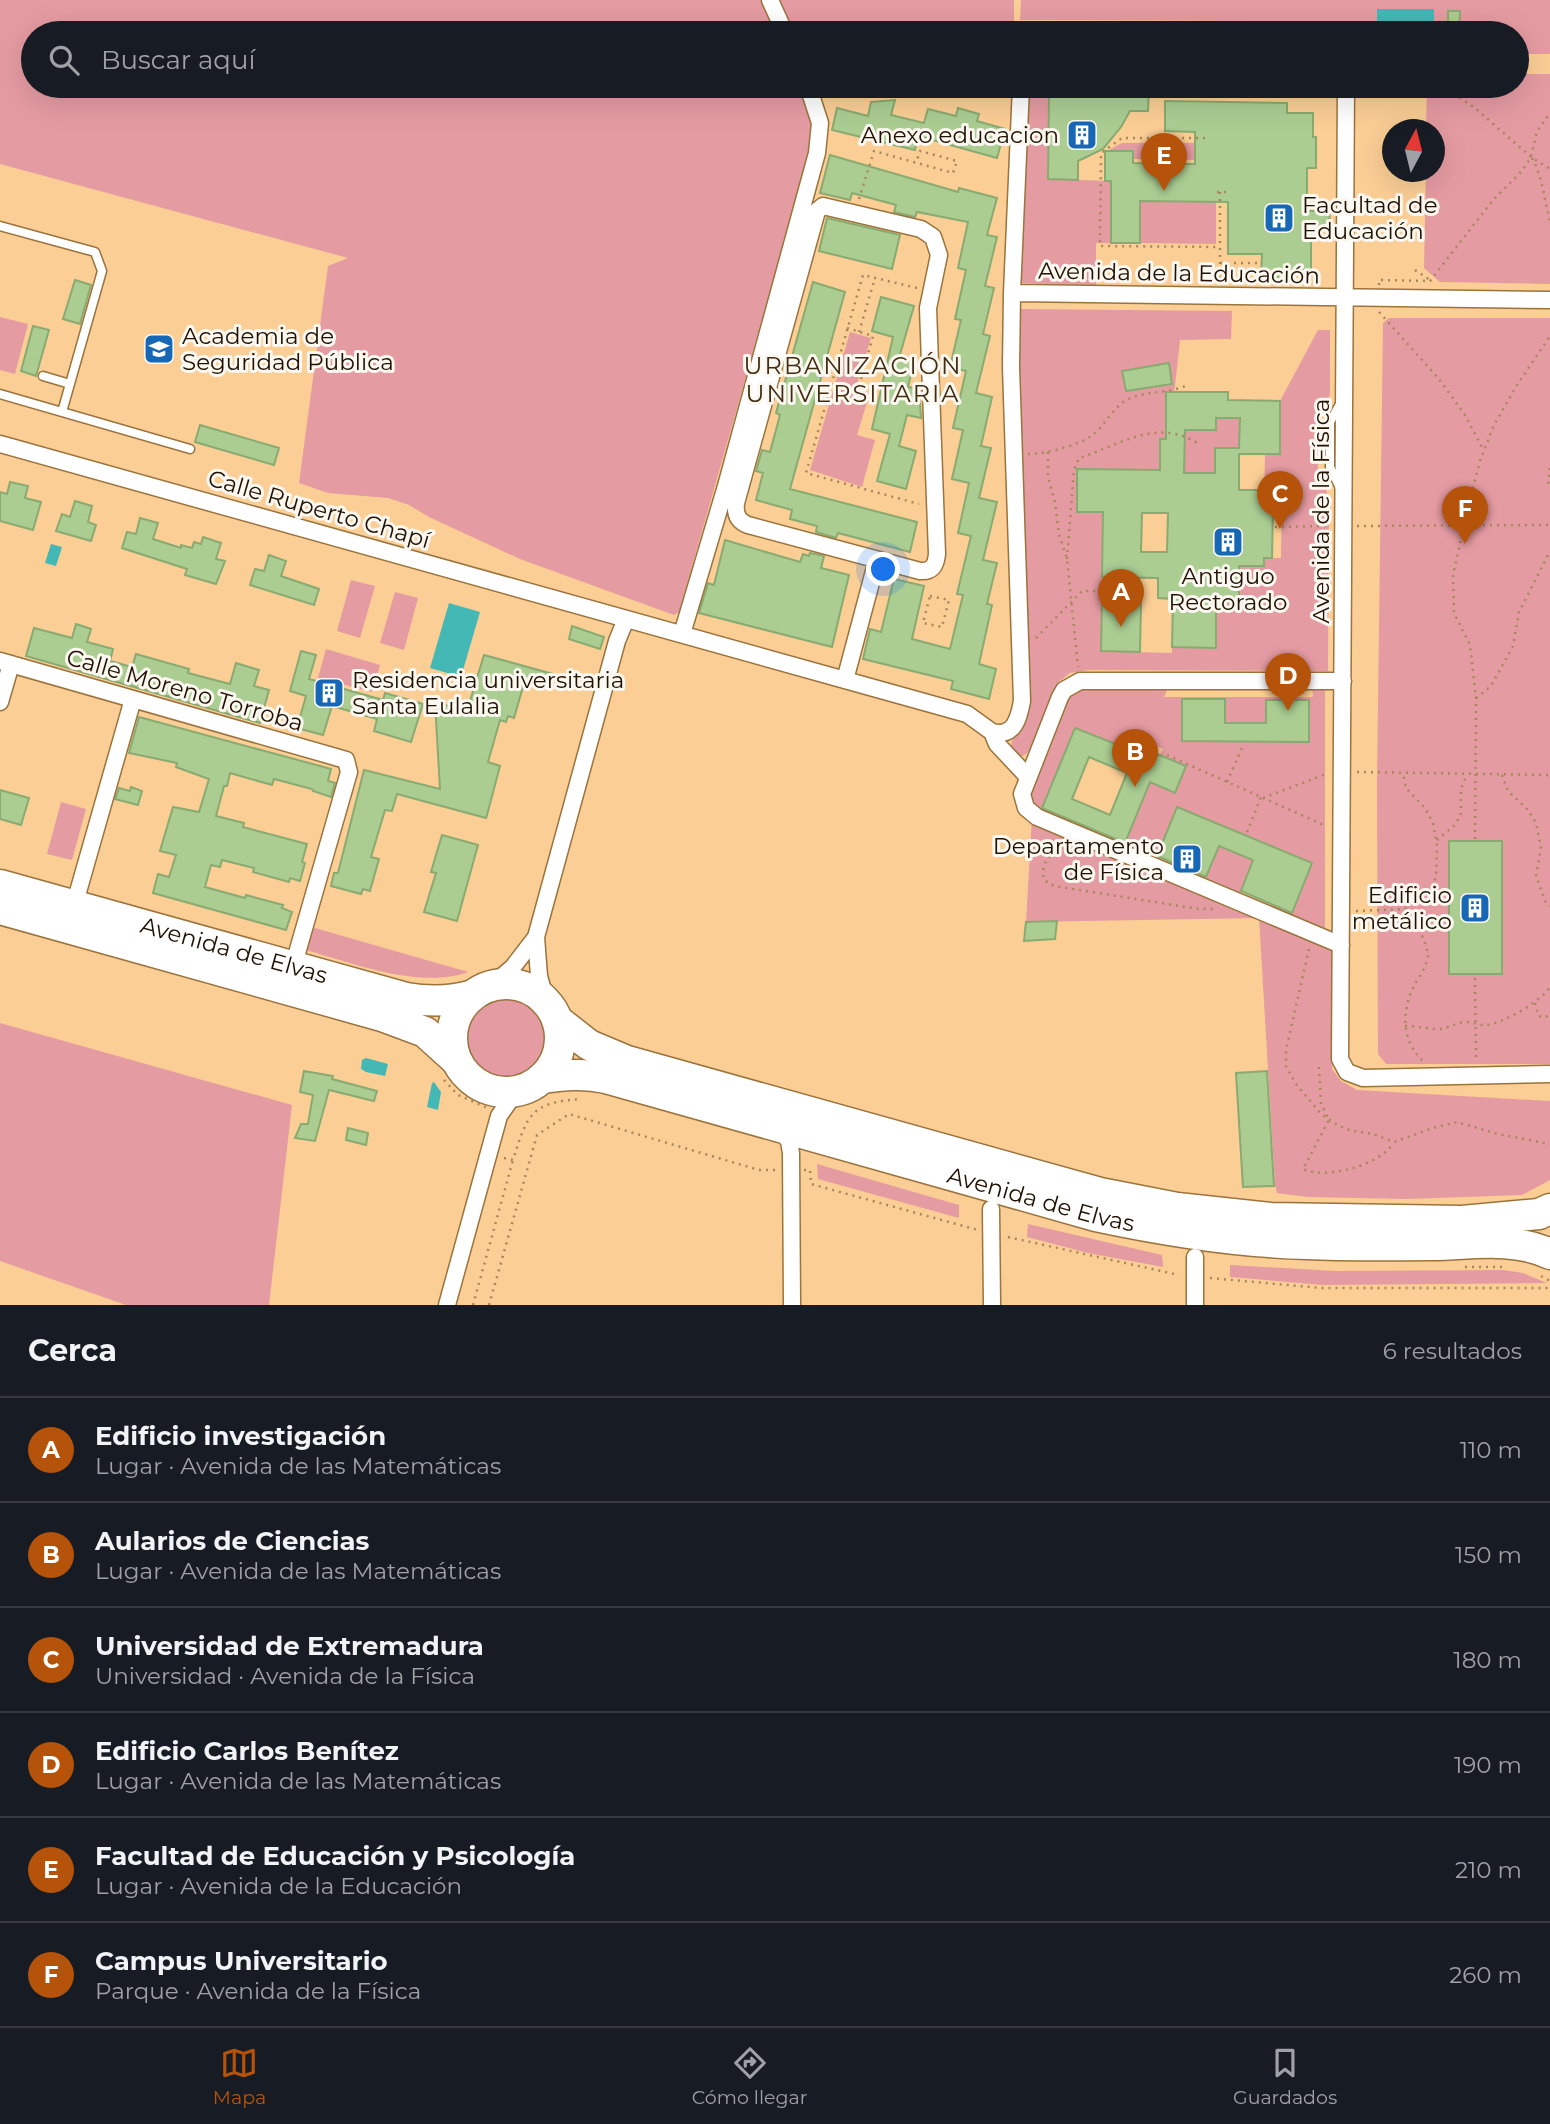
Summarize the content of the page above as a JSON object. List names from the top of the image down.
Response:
{
  "streets": {
    "highway": ["Avenida de Elvas"],
    "street": [
      "Avenida de la Educación",
      "Calle Ruperto Chapí",
      "Avenida de la Física",
      "Calle Moreno Torroba"
    ]
  },
  "crossings": [
    ["Avenida de la Educación", "Avenida de la Física"],
    ["Calle Moreno Torroba", "Avenida de Elvas"]
  ],
  "districts": ["URBANIZACIÓN UNIVERSITARIA"],
  "places": {
    "building": [
      "Anexo educacion",
      "Facultad de Educación",
      "Antiguo Rectorado",
      "Residencia universitaria Santa Eulalia",
      "Departamento de Física",
      "Edificio metálico"
    ],
    "school or university": ["Academia de Seguridad Pública"]
  },
  "north": "top",
  "page": {
    "search": "Buscar aquí",
    "pins": [
      "E",
      "C",
      "F",
      "A",
      "D",
      "B"
    ],
    "heading": ["Cerca", "6 resultados"],
    "list": [
      {
        "mark": "A",
        "name": "Edificio investigación",
        "note": "Lugar · Avenida de las Matemáticas",
        "value": "110 m"
      },
      {
        "mark": "B",
        "name": "Aularios de Ciencias",
        "note": "Lugar · Avenida de las Matemáticas",
        "value": "150 m"
      },
      {
        "mark": "C",
        "name": "Universidad de Extremadura",
        "note": "Universidad · Avenida de la Física",
        "value": "180 m"
      },
      {
        "mark": "D",
        "name": "Edificio Carlos Benítez",
        "note": "Lugar · Avenida de las Matemáticas",
        "value": "190 m"
      },
      {
        "mark": "E",
        "name": "Facultad de Educación y Psicología",
        "note": "Lugar · Avenida de la Educación",
        "value": "210 m"
      },
      {
        "mark": "F",
        "name": "Campus Universitario",
        "note": "Parque · Avenida de la Física",
        "value": "260 m"
      }
    ],
    "nav": ["Mapa", "Cómo llegar", "Guardados"]
  }
}
